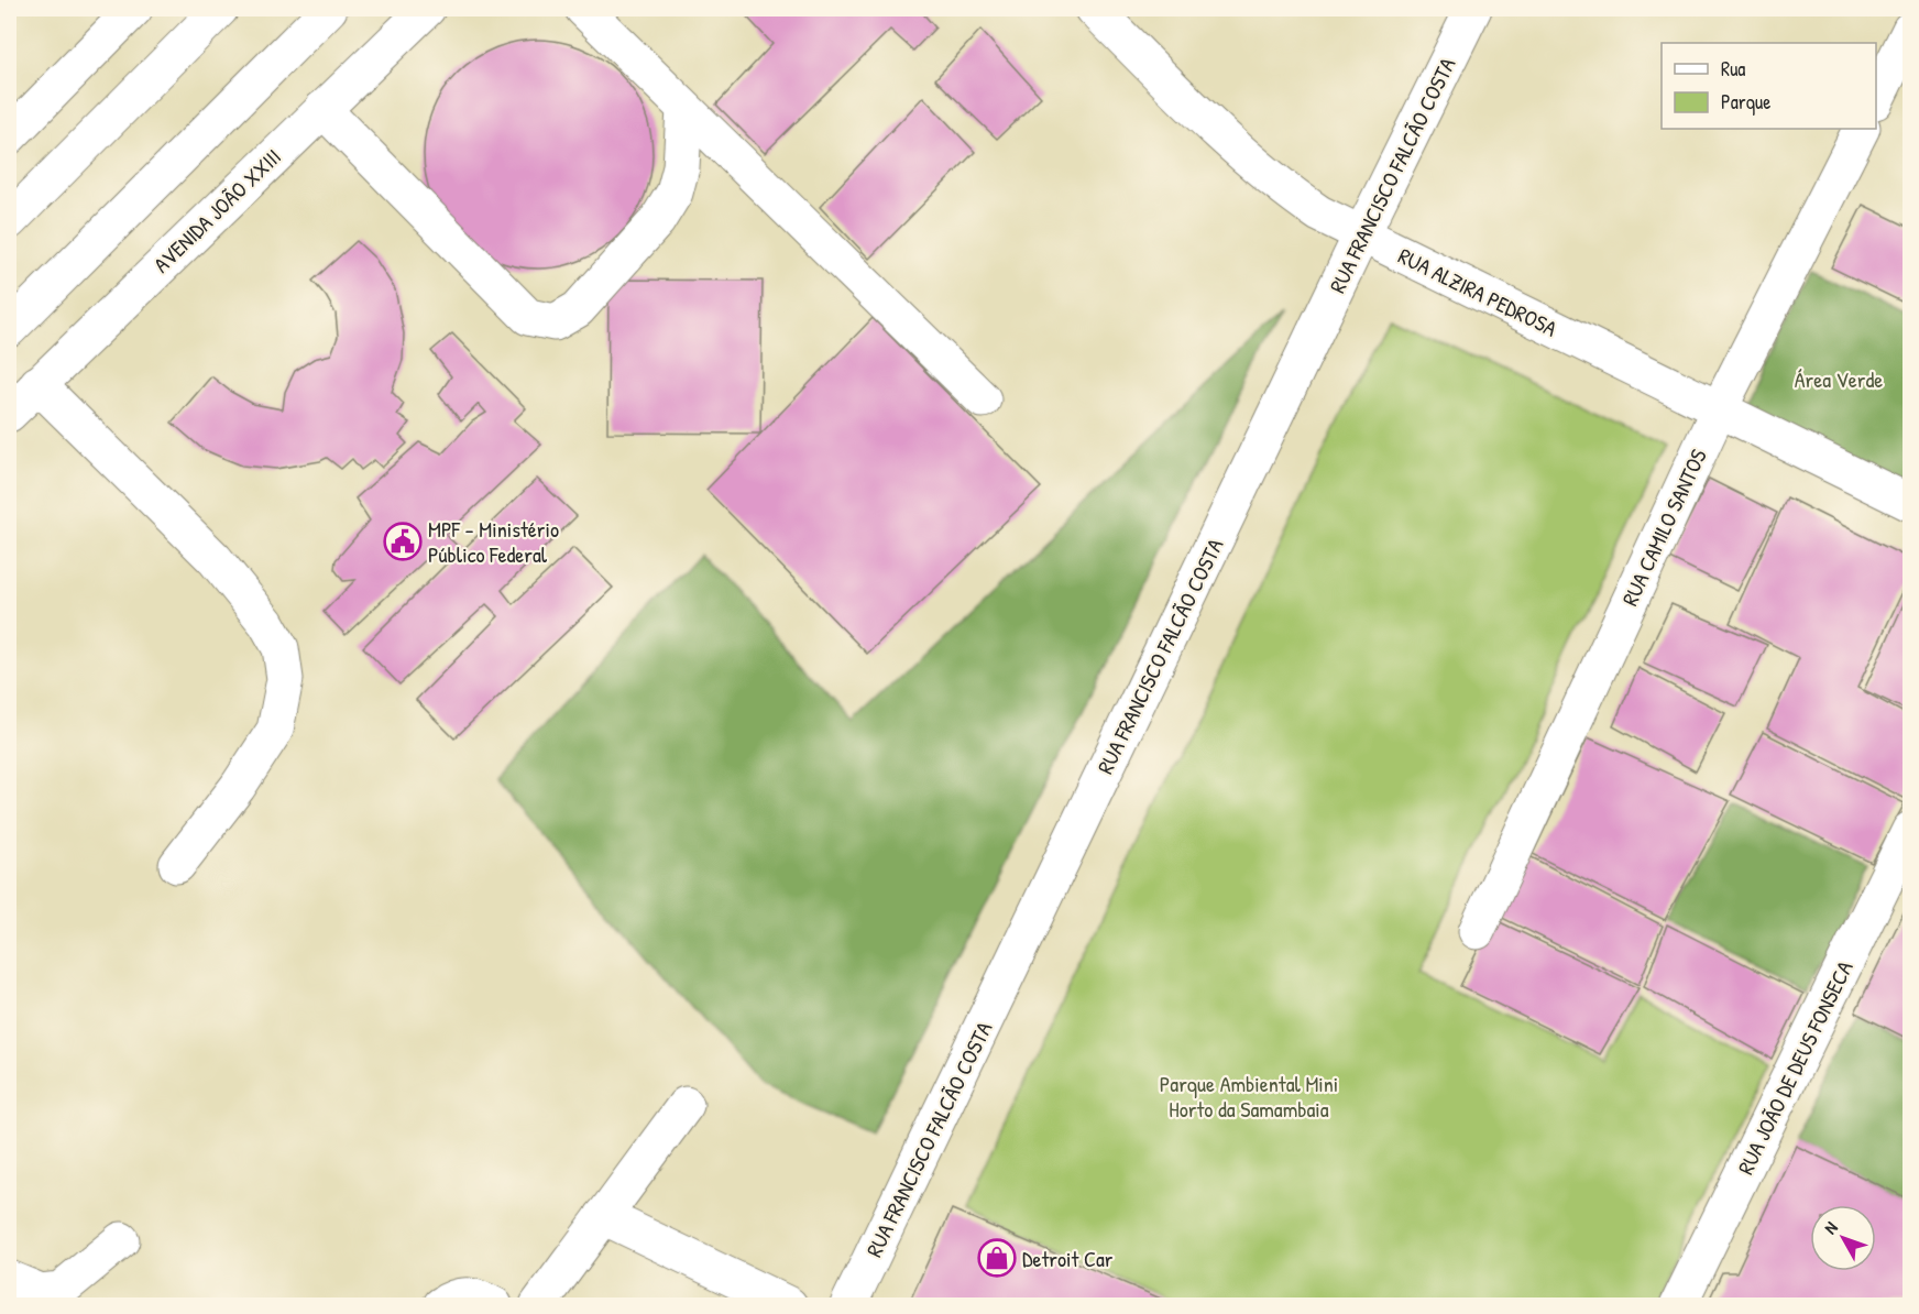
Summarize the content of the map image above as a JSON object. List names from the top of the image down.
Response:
{
  "streets": {
    "street": [
      "RUA FRANCISCO FALCÃO COSTA",
      "AVENIDA JOÃO XXIII",
      "RUA ALZIRA PEDROSA",
      "RUA CAMILO SANTOS",
      "RUA JOÃO DE DEUS FONSECA"
    ]
  },
  "crossings": [
    ["RUA FRANCISCO FALCÃO COSTA", "RUA ALZIRA PEDROSA"],
    ["RUA ALZIRA PEDROSA", "RUA CAMILO SANTOS"]
  ],
  "parks": ["Área Verde", "Parque Ambiental Mini Horto da Samambaia"],
  "places": {
    "public building": ["MPF - Ministério Público Federal"],
    "shop": ["Detroit Car"]
  },
  "legend": ["Rua", "Parque"],
  "north": "top left"
}
